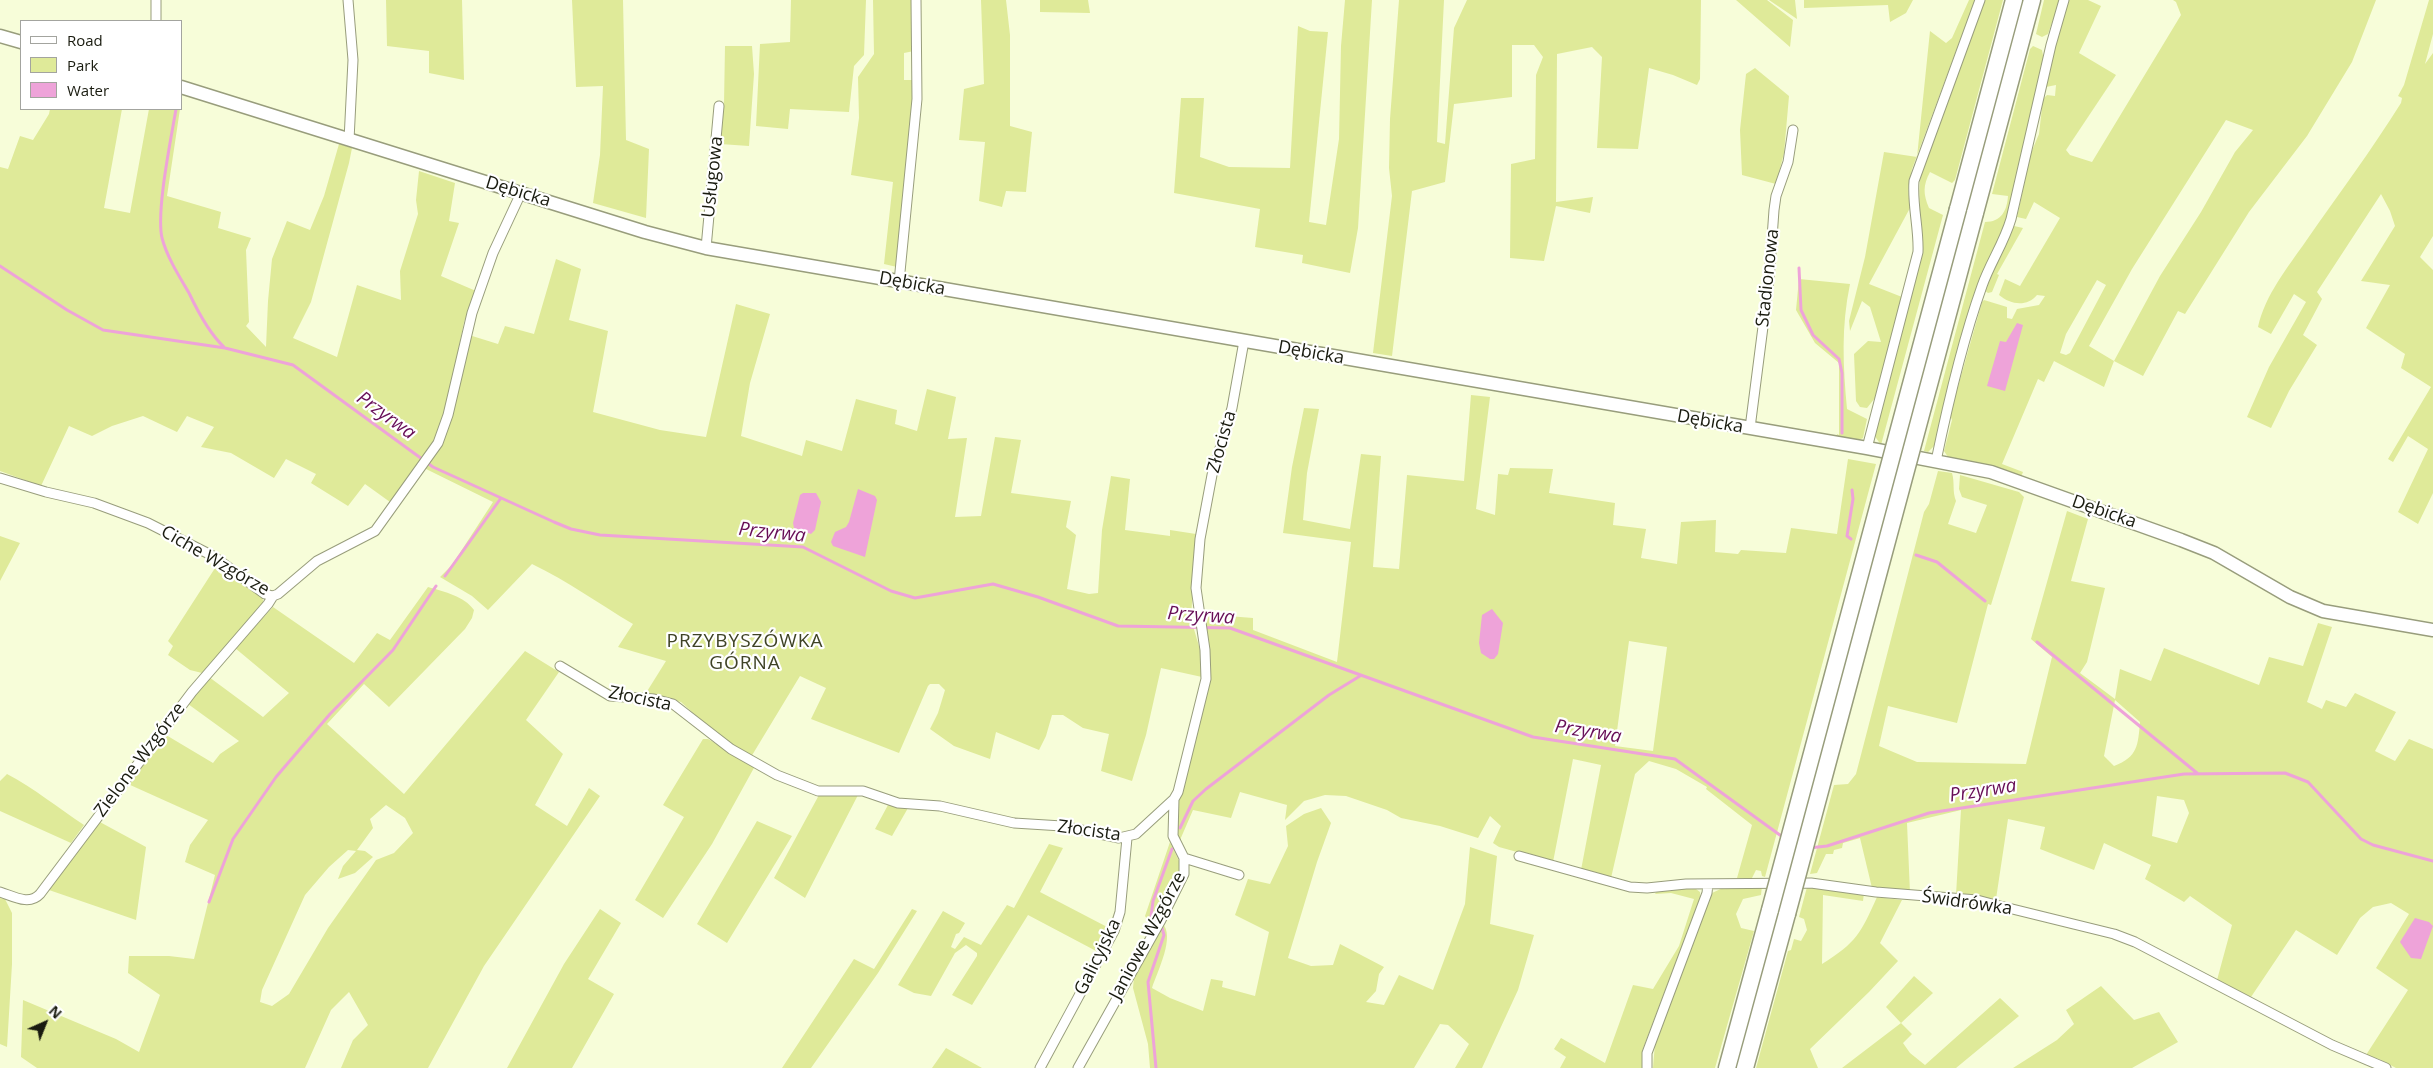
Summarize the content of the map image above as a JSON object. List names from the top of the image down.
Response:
{
  "streets": {
    "street": [
      "Usługowa",
      "Dębicka",
      "Stadionowa",
      "Złocista",
      "Ciche Wzgórze",
      "Zielone Wzgórze",
      "Świdrówka",
      "Janiowe Wzgórze",
      "Galicyjska"
    ]
  },
  "crossings": [
    ["Usługowa", "Dębicka"],
    ["Dębicka", "Stadionowa"],
    ["Dębicka", "Złocista"],
    ["Dębicka", "Ciche Wzgórze"],
    ["Złocista", "Janiowe Wzgórze"],
    ["Złocista", "Galicyjska"],
    ["Ciche Wzgórze", "Zielone Wzgórze"]
  ],
  "districts": ["PRZYBYSZÓWKA GÓRNA"],
  "water": ["Przyrwa"],
  "legend": ["Road", "Park", "Water"],
  "north": "top right"
}
